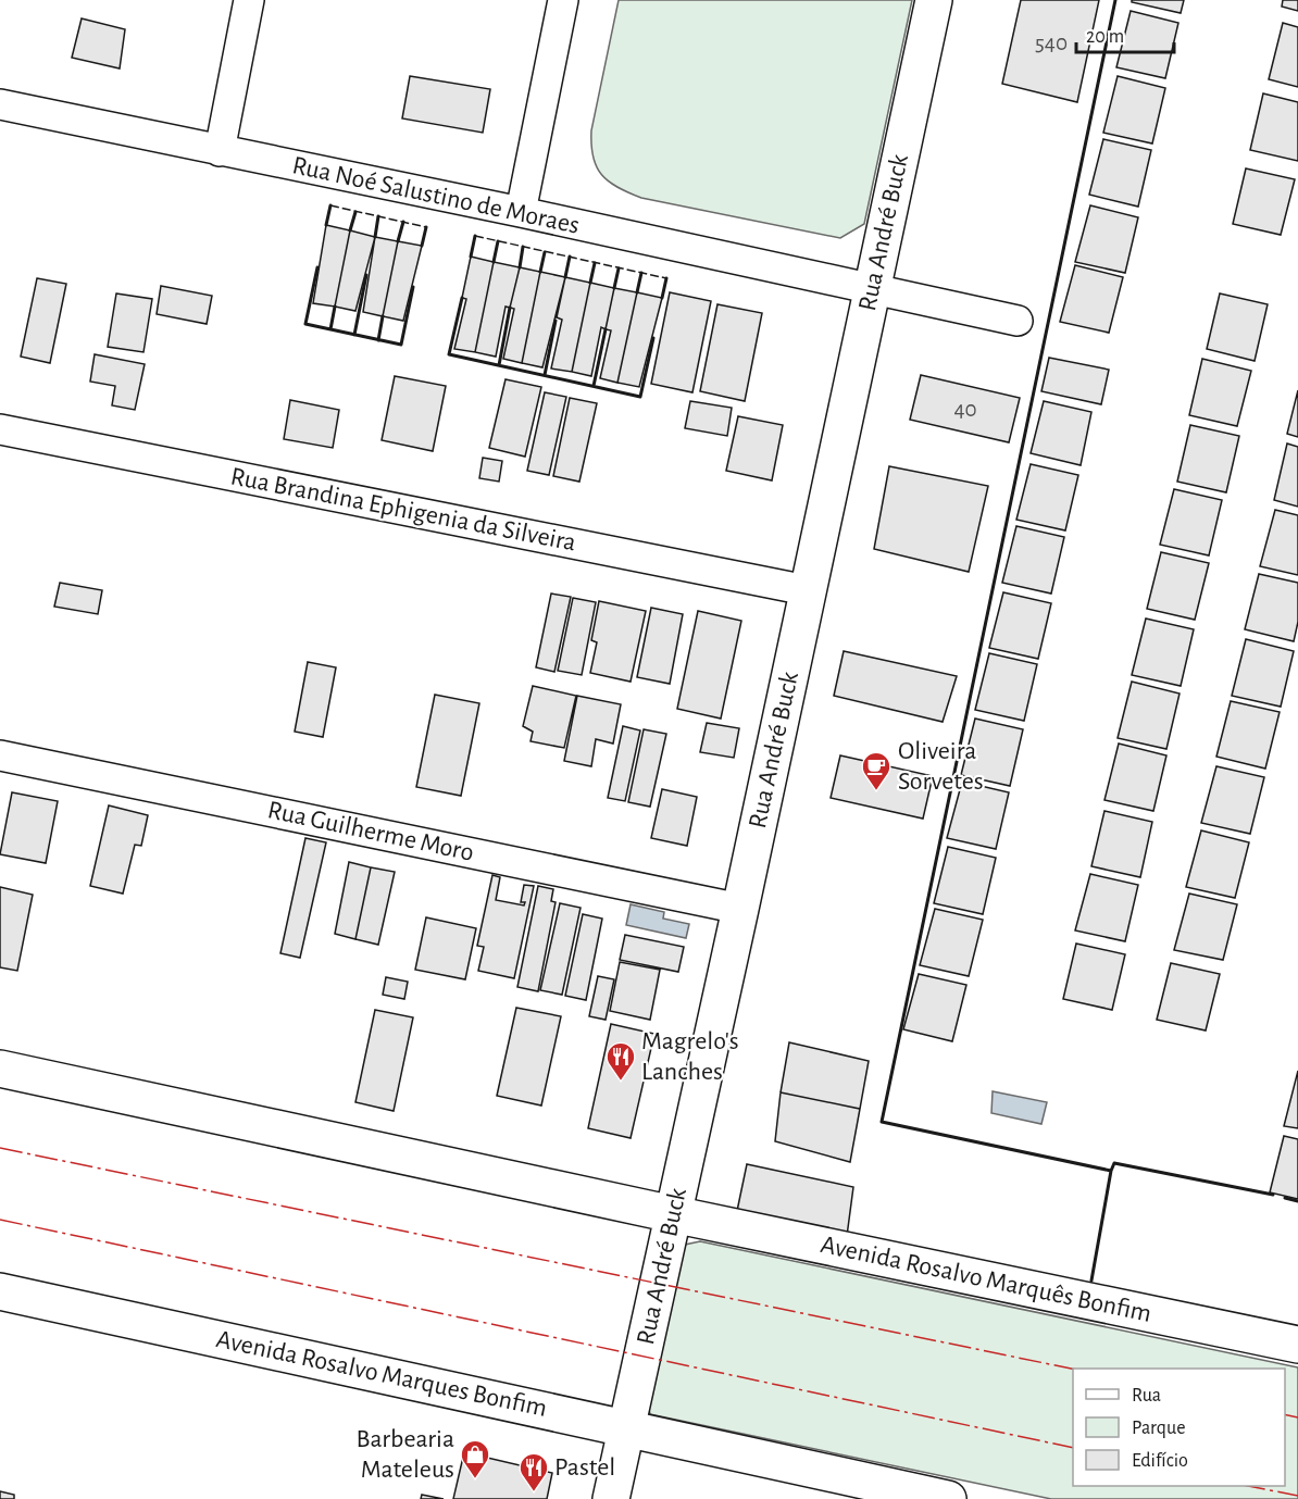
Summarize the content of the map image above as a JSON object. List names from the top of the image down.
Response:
{
  "streets": {
    "street": [
      "Rua Noé Salustino de Moraes",
      "Rua André Buck",
      "Rua Brandina Ephigenia da Silveira",
      "Rua Guilherme Moro",
      "Avenida Rosalvo Marquês Bonfim",
      "Avenida Rosalvo Marques Bonfim"
    ]
  },
  "crossings": [
    ["Rua Noé Salustino de Moraes", "Rua André Buck"],
    ["Rua André Buck", "Rua Brandina Ephigenia da Silveira"],
    ["Rua André Buck", "Rua Guilherme Moro"],
    ["Rua André Buck", "Avenida Rosalvo Marquês Bonfim"],
    ["Rua André Buck", "Avenida Rosalvo Marques Bonfim"]
  ],
  "places": {
    "cafe": ["Oliveira Sorvetes"],
    "restaurant": ["Magrelo's Lanches", "Pastel"],
    "shop": ["Barbearia Mateleus"]
  },
  "house_numbers": ["540", "40"],
  "legend": ["Rua", "Parque", "Edifício"],
  "scale_bar": "20 m"
}
